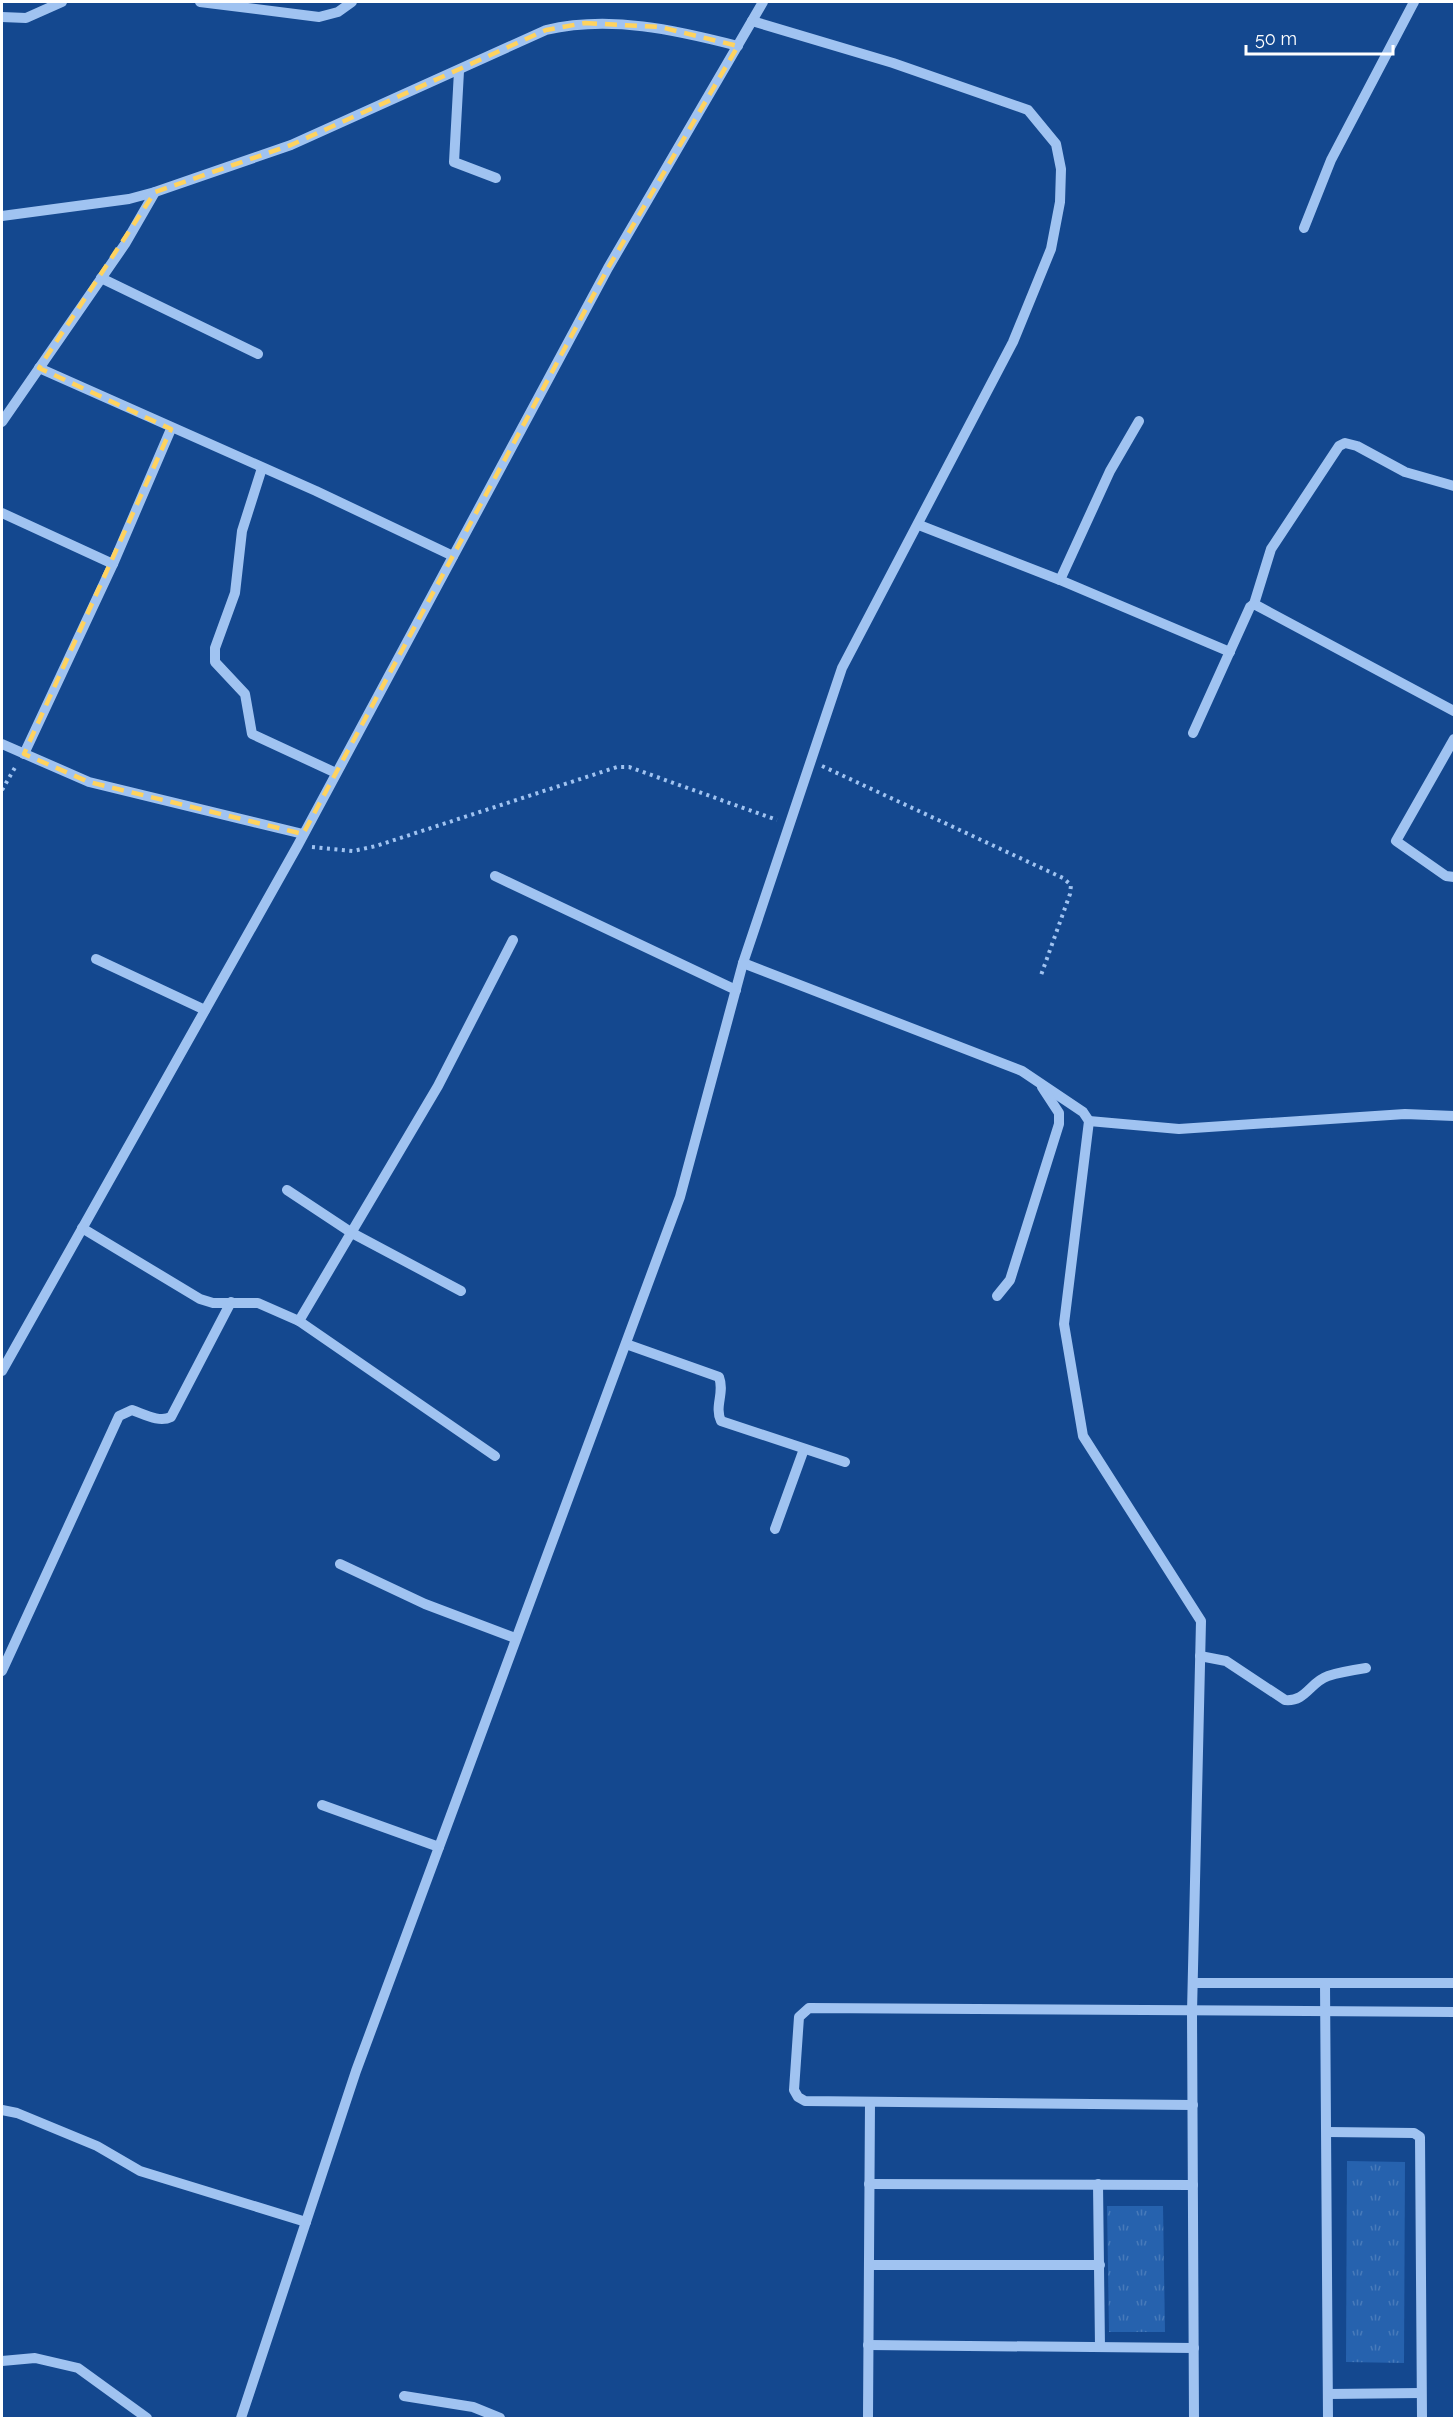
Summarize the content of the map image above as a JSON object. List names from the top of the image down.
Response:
{
  "scale_bar": "50 m"
}
